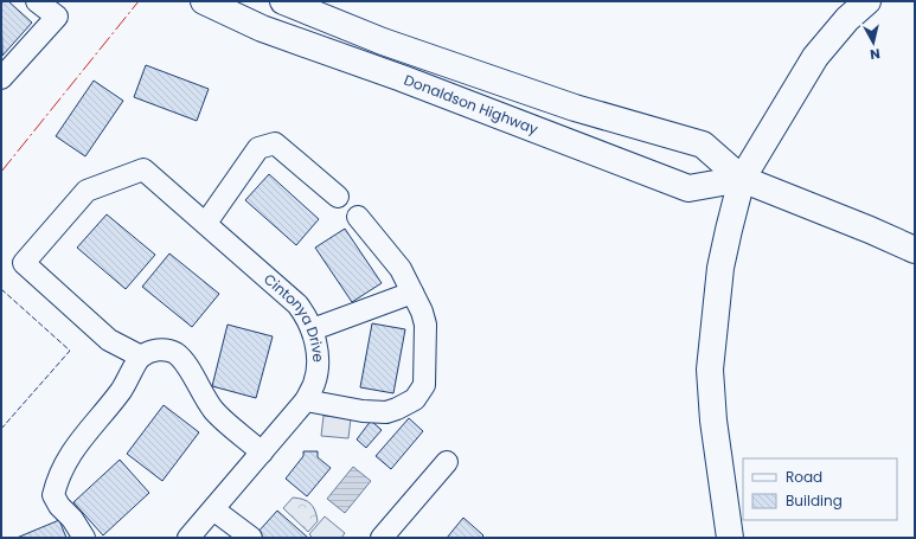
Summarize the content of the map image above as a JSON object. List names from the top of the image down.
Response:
{
  "streets": {
    "main road": ["Donaldson Highway"],
    "street": ["Cintonya Drive"]
  },
  "legend": ["Road", "Building"],
  "north": "bottom"
}
